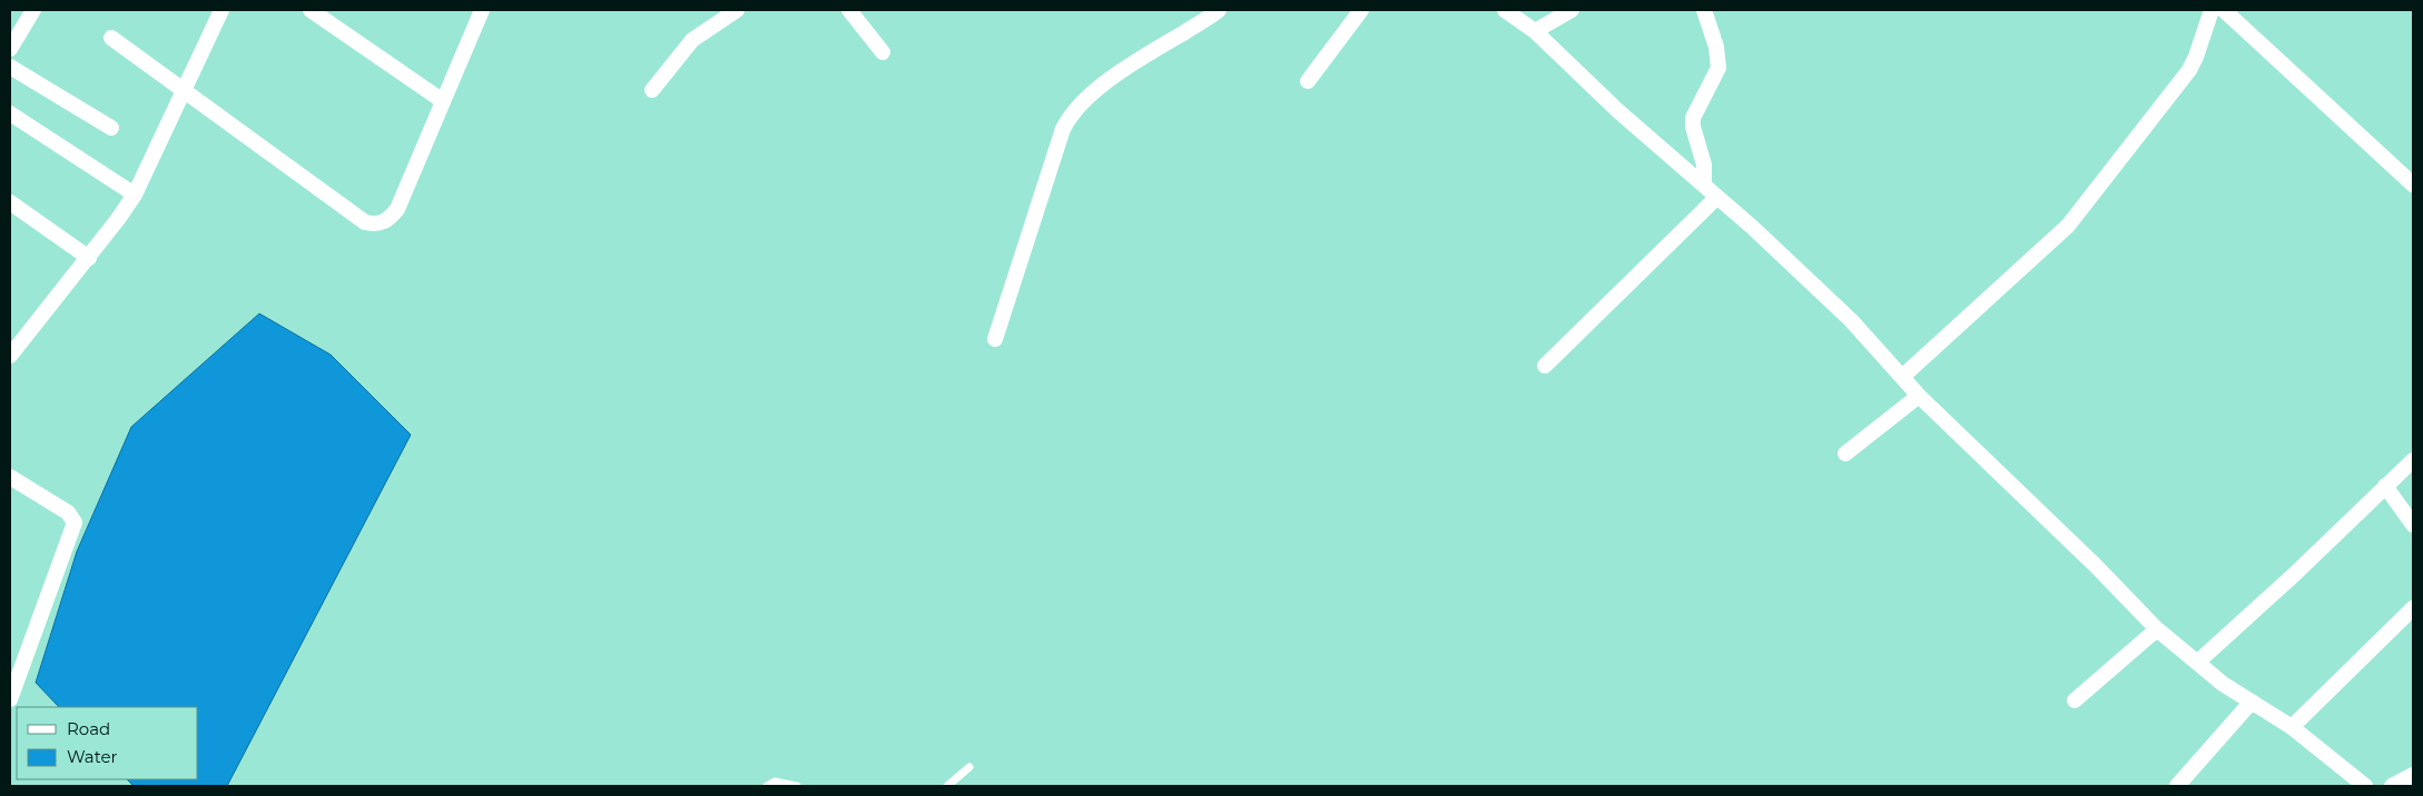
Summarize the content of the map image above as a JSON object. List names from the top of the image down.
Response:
{
  "legend": ["Road", "Water"]
}
